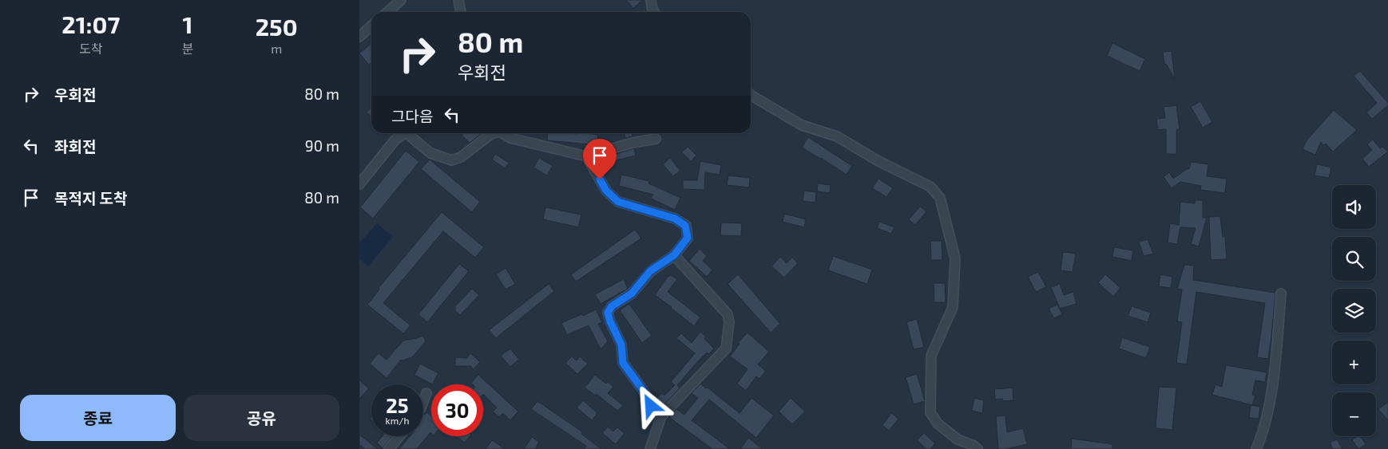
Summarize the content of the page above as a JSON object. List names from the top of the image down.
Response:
{
  "page": {
    "eta": [
      "21:07",
      "도착",
      "1",
      "분",
      "250",
      "m"
    ],
    "turn": ["80 m", "우회전"],
    "list": [
      {
        "name": "우회전",
        "value": "80 m"
      },
      {
        "name": "좌회전",
        "value": "90 m"
      },
      {
        "name": "목적지 도착",
        "value": "80 m"
      }
    ],
    "then": "그다음",
    "map_buttons": ["+", "−"],
    "speed": "25 km/h",
    "limit": "30",
    "buttons": ["종료", "공유"]
  }
}
